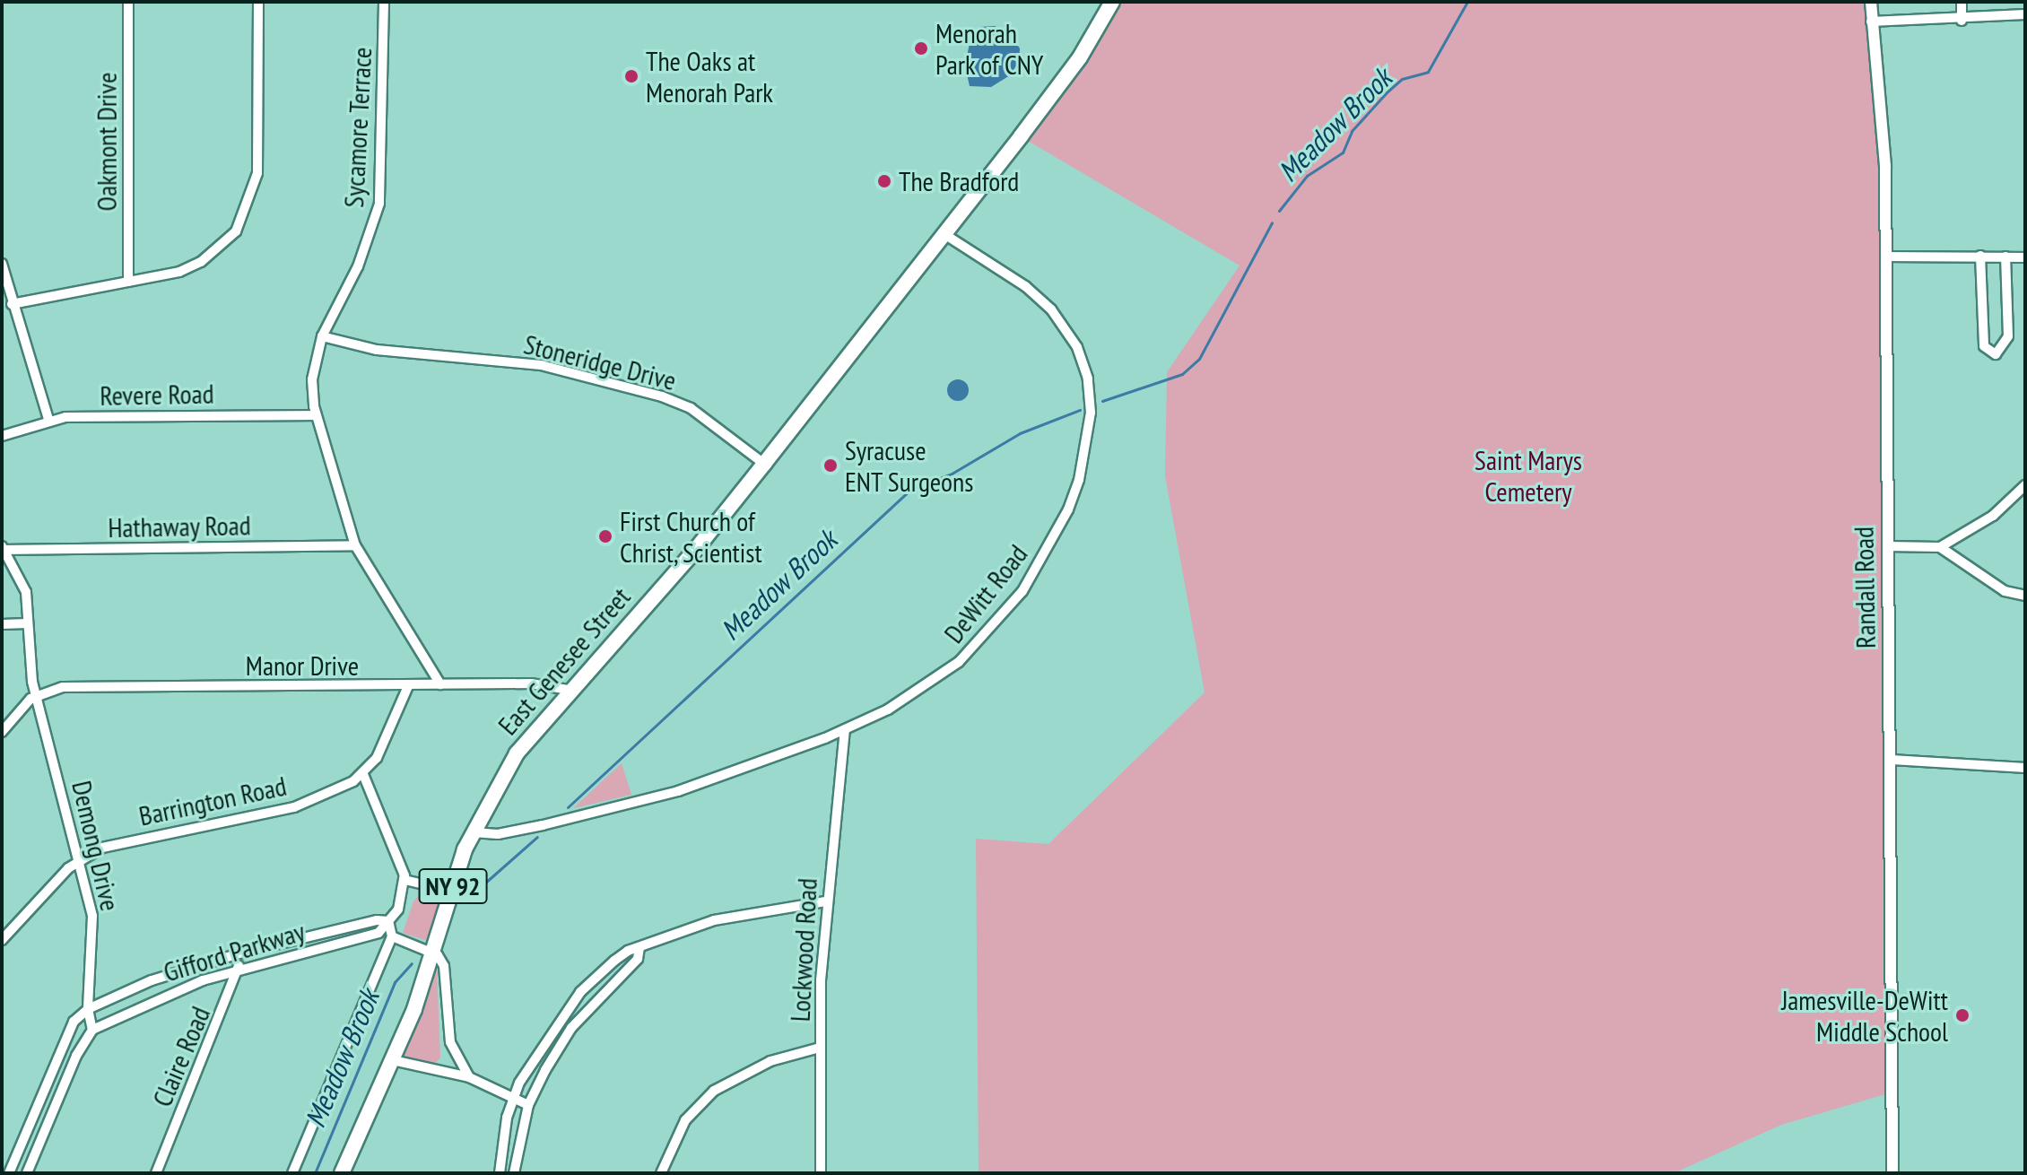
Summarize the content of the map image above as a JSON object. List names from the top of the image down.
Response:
{
  "streets": {
    "main road": ["East Genesee Street", "NY 92"],
    "street": [
      "Sycamore Terrace",
      "Oakmont Drive",
      "Stoneridge Drive",
      "Revere Road",
      "Hathaway Road",
      "Randall Road",
      "DeWitt Road",
      "Manor Drive",
      "Barrington Road",
      "Demong Drive",
      "Lockwood Road",
      "Gifford Parkway",
      "Claire Road"
    ]
  },
  "crossings": [
    ["Sycamore Terrace", "Stoneridge Drive"],
    ["Sycamore Terrace", "Revere Road"],
    ["Sycamore Terrace", "Hathaway Road"],
    ["Sycamore Terrace", "Manor Drive"],
    ["Stoneridge Drive", "East Genesee Street"],
    ["Hathaway Road", "Demong Drive"],
    ["DeWitt Road", "East Genesee Street"],
    ["DeWitt Road", "Lockwood Road"],
    ["East Genesee Street", "Manor Drive"],
    ["Manor Drive", "Barrington Road"],
    ["Manor Drive", "Demong Drive"],
    ["Barrington Road", "Demong Drive"],
    ["Demong Drive", "Gifford Parkway"],
    ["Gifford Parkway", "Claire Road"]
  ],
  "water": ["Meadow Brook"],
  "parks": ["Saint Marys Cemetery"],
  "places": [
    "Menorah Park of CNY",
    "The Oaks at Menorah Park",
    "The Bradford",
    "Syracuse ENT Surgeons",
    "First Church of Christ, Scientist",
    "Jamesville-DeWitt Middle School"
  ]
}
